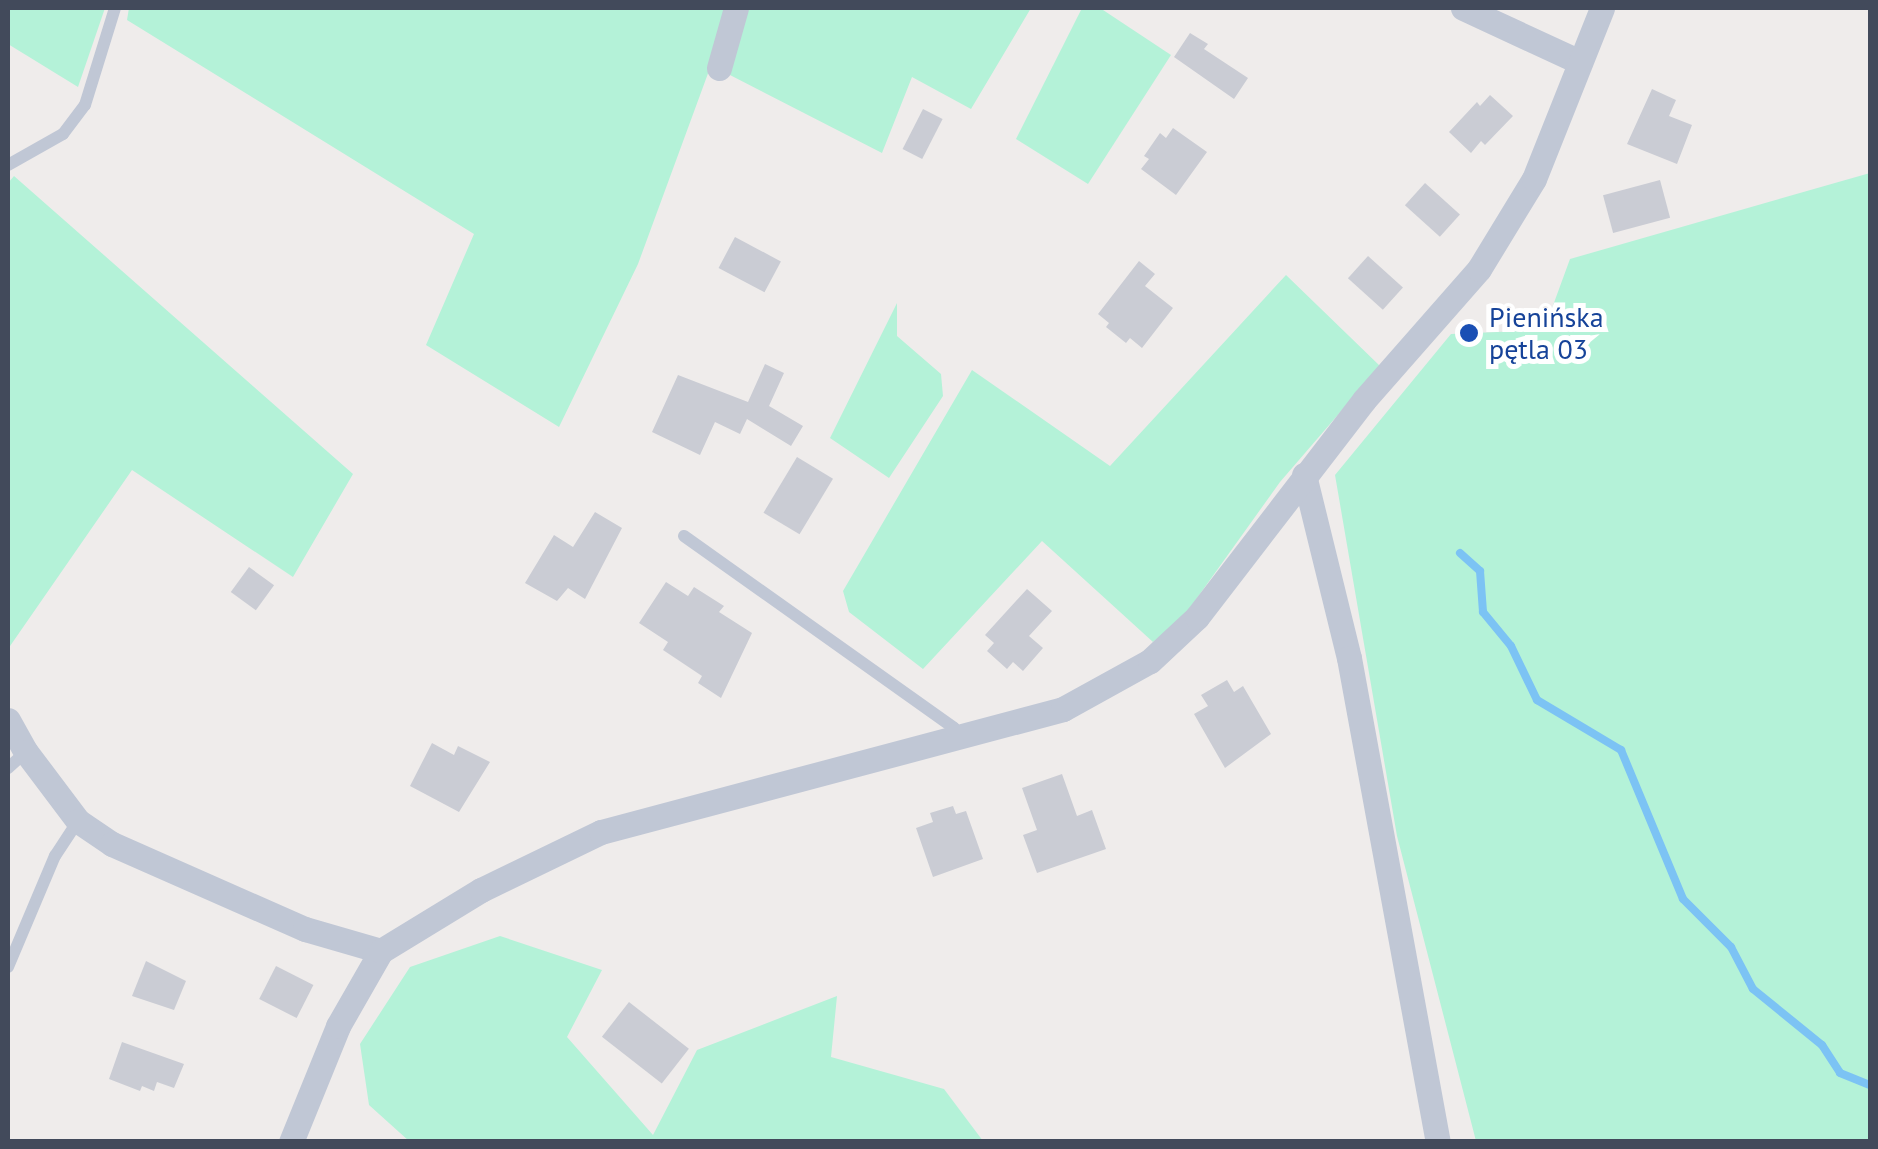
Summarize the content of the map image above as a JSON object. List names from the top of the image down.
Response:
{
  "places": ["Pienińska pętla 03"]
}
